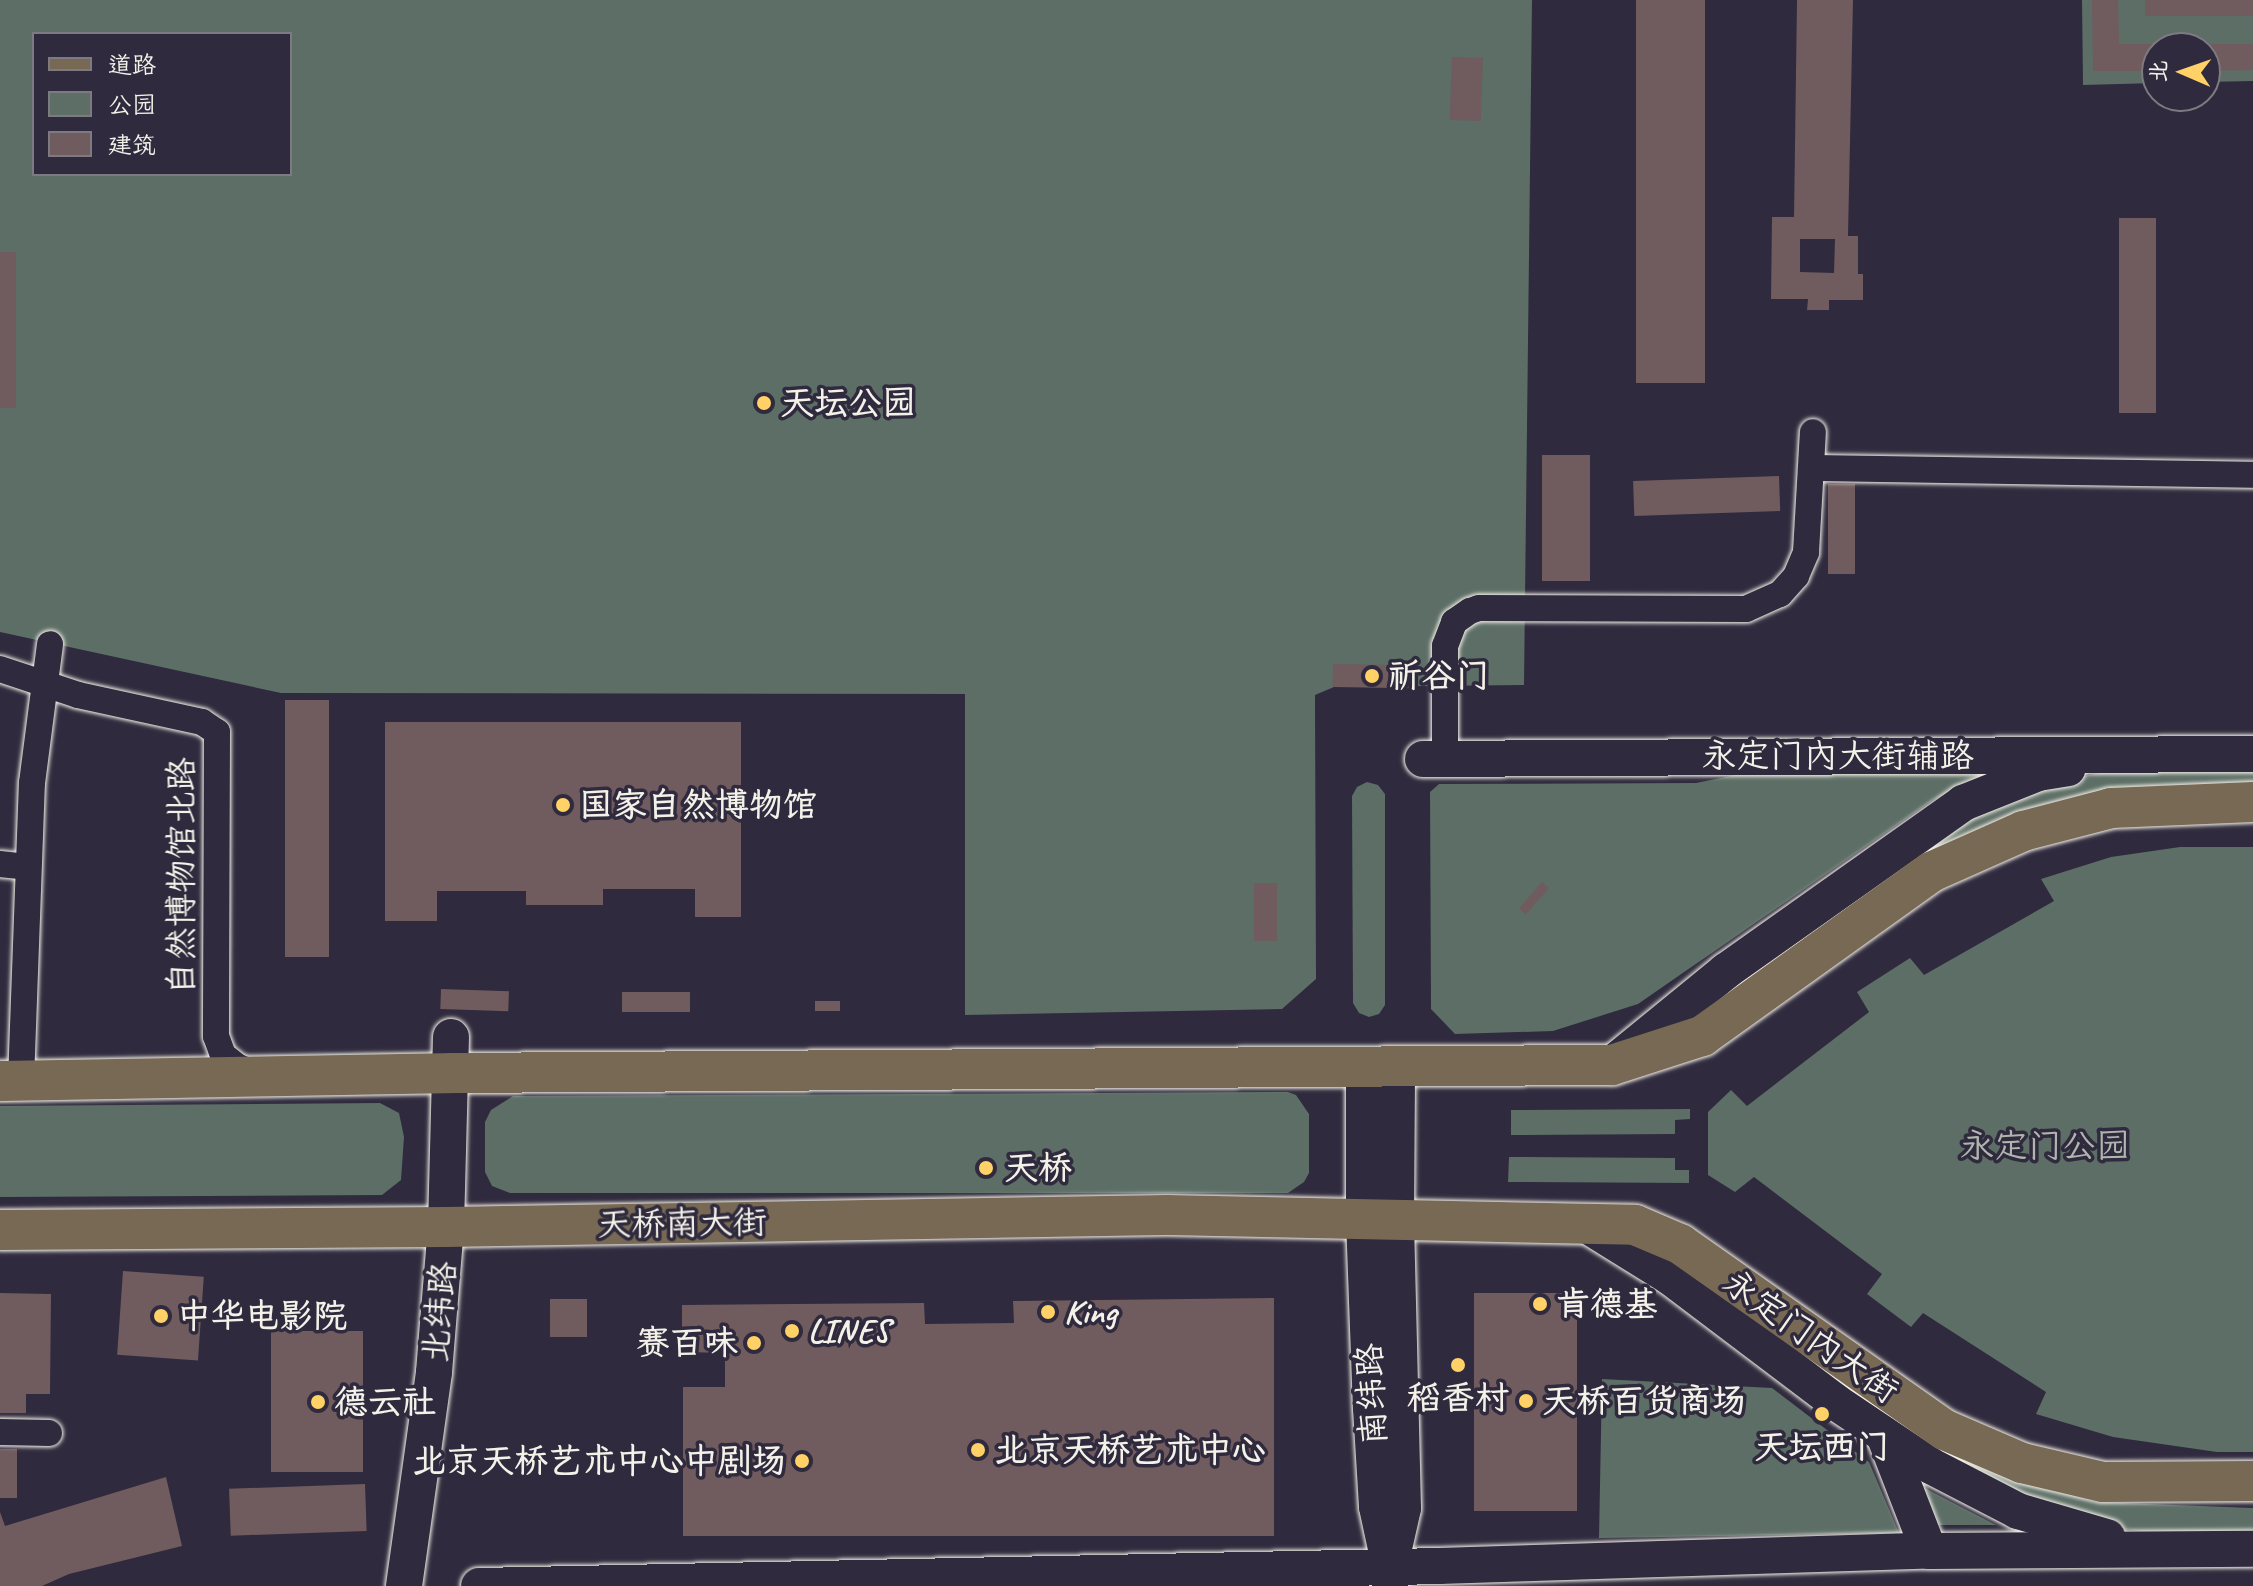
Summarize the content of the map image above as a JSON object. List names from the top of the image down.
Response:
{
  "streets": {
    "main road": ["天桥南大街", "永定门内大街"],
    "street": [
      "永定门内大街辅路",
      "自然博物馆北路",
      "北纬路",
      "南纬路"
    ]
  },
  "crossings": [
    ["天桥南大街", "北纬路"],
    ["天桥南大街", "永定门内大街"],
    ["天桥南大街", "南纬路"],
    ["永定门内大街", "南纬路"]
  ],
  "parks": ["永定门公园"],
  "places": [
    "天坛公园",
    "祈谷门",
    "国家自然博物馆",
    "天桥",
    "肯德基",
    "King",
    "中华电影院",
    "LINES",
    "赛百味",
    "稻香村",
    "天桥百货商场",
    "德云社",
    "天坛西门",
    "北京天桥艺术中心",
    "北京天桥艺术中心中剧场"
  ],
  "legend": ["道路", "公园", "建筑"],
  "north": "left"
}
